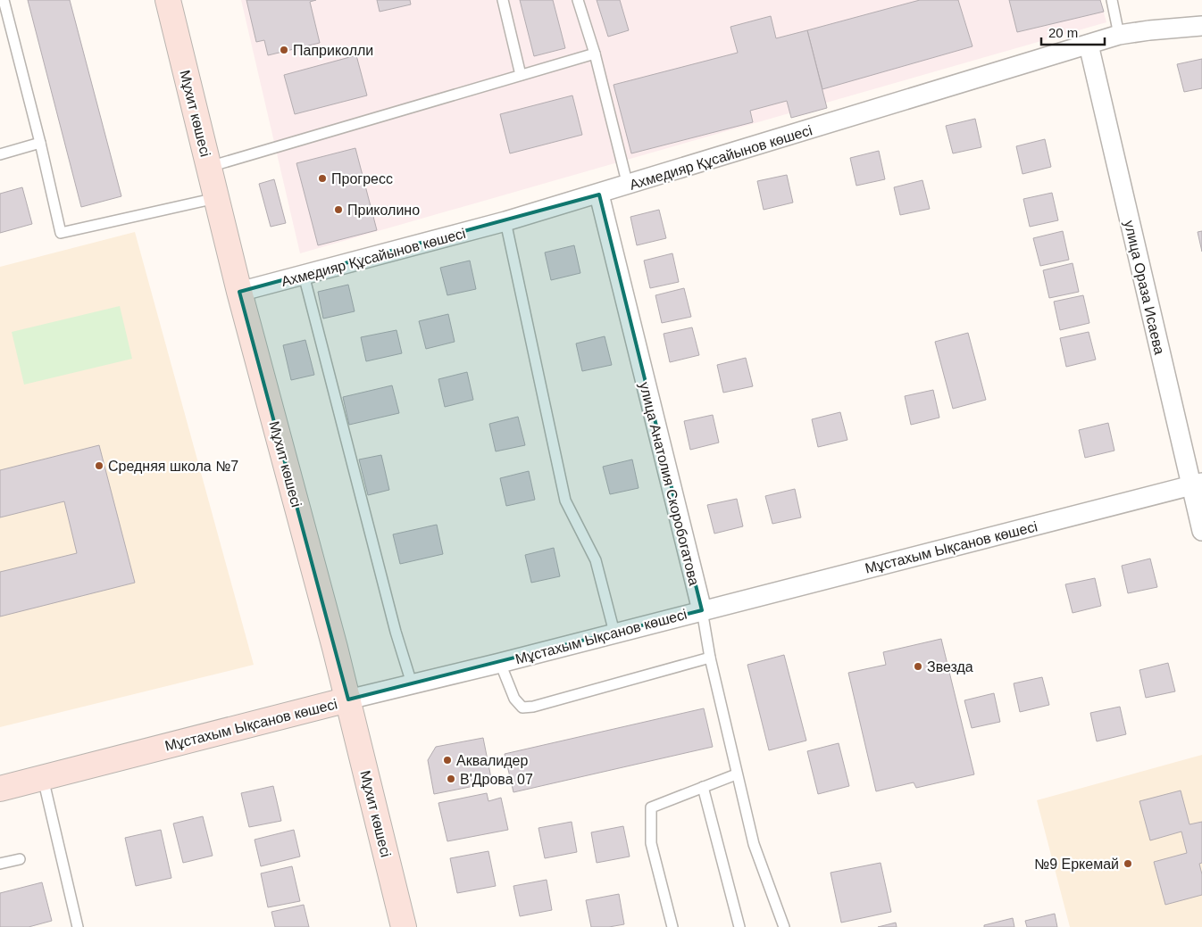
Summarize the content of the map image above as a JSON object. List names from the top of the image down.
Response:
{
  "streets": {
    "street": [
      "Мұхит көшесі",
      "Ахмедияр Құсайынов көшесі",
      "улица Ораза Исаева",
      "улица Анатолия Скоробогатова",
      "Мұстахым Ықсанов көшесі"
    ]
  },
  "crossings": [
    ["Мұхит көшесі", "Ахмедияр Құсайынов көшесі"],
    ["Мұхит көшесі", "Мұстахым Ықсанов көшесі"],
    ["Ахмедияр Құсайынов көшесі", "улица Ораза Исаева"],
    ["Ахмедияр Құсайынов көшесі", "улица Анатолия Скоробогатова"],
    ["улица Ораза Исаева", "Мұстахым Ықсанов көшесі"],
    ["улица Анатолия Скоробогатова", "Мұстахым Ықсанов көшесі"]
  ],
  "places": [
    "Паприколли",
    "Прогресс",
    "Приколино",
    "Средняя школа №7",
    "Звезда",
    "Аквалидер",
    "В'Дрова 07",
    "№9 Еркемай"
  ],
  "scale_bar": "20 m"
}
